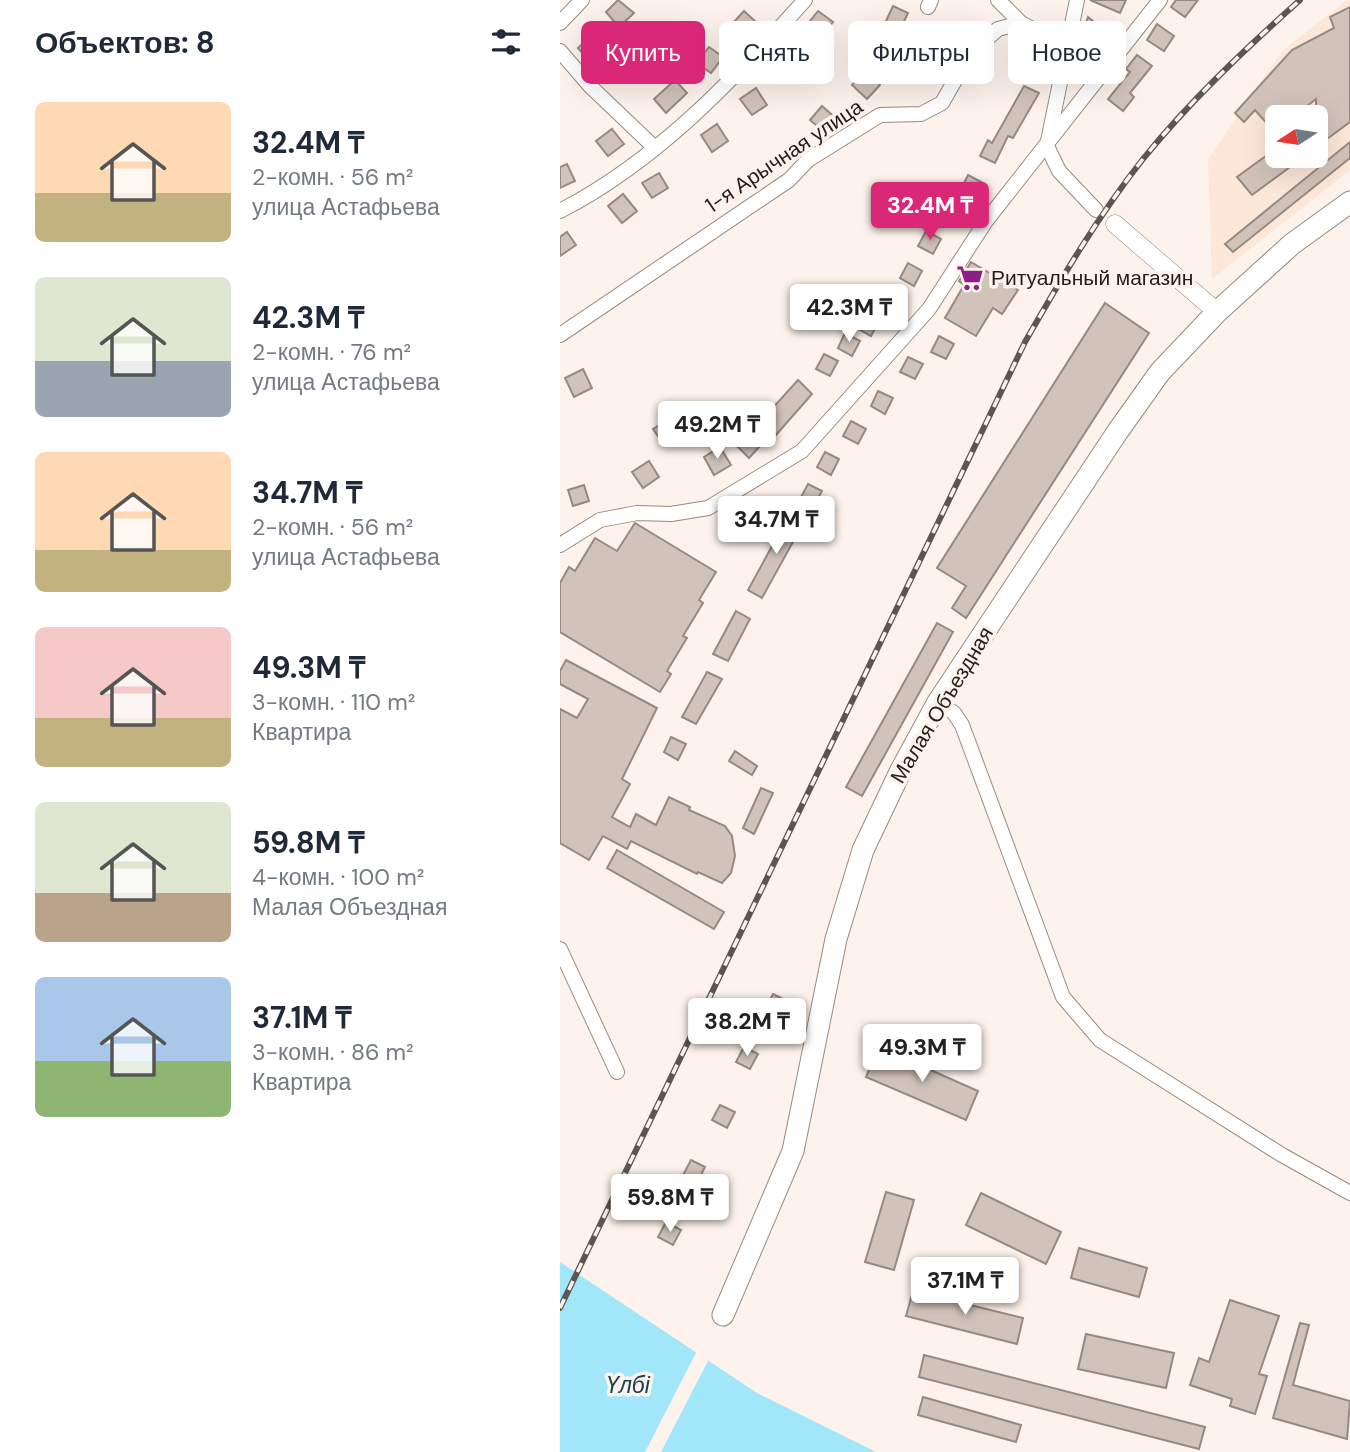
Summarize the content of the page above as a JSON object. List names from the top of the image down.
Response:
{
  "streets": {
    "main road": ["Малая Объездная"],
    "street": ["1-я Арычная улица"]
  },
  "water": ["Үлбі"],
  "places": {
    "supermarket": ["Ритуальный магазин"]
  },
  "north": "left",
  "page": {
    "heading": "Объектов: 8",
    "chip": [
      "Купить",
      "Снять",
      "Фильтры",
      "Новое"
    ],
    "list": [
      {
        "name": "32.4M ₸",
        "note": "2-комн. · 56 m² · улица Астафьева"
      },
      {
        "name": "42.3M ₸",
        "note": "2-комн. · 76 m² · улица Астафьева"
      },
      {
        "name": "34.7M ₸",
        "note": "2-комн. · 56 m² · улица Астафьева"
      },
      {
        "name": "49.3M ₸",
        "note": "3-комн. · 110 m² · Квартира"
      },
      {
        "name": "59.8M ₸",
        "note": "4-комн. · 100 m² · Малая Объездная"
      },
      {
        "name": "37.1M ₸",
        "note": "3-комн. · 86 m² · Квартира"
      }
    ],
    "price": [
      "32.4M ₸",
      "42.3M ₸",
      "49.2M ₸",
      "34.7M ₸",
      "38.2M ₸",
      "49.3M ₸",
      "59.8M ₸",
      "37.1M ₸"
    ]
  }
}
